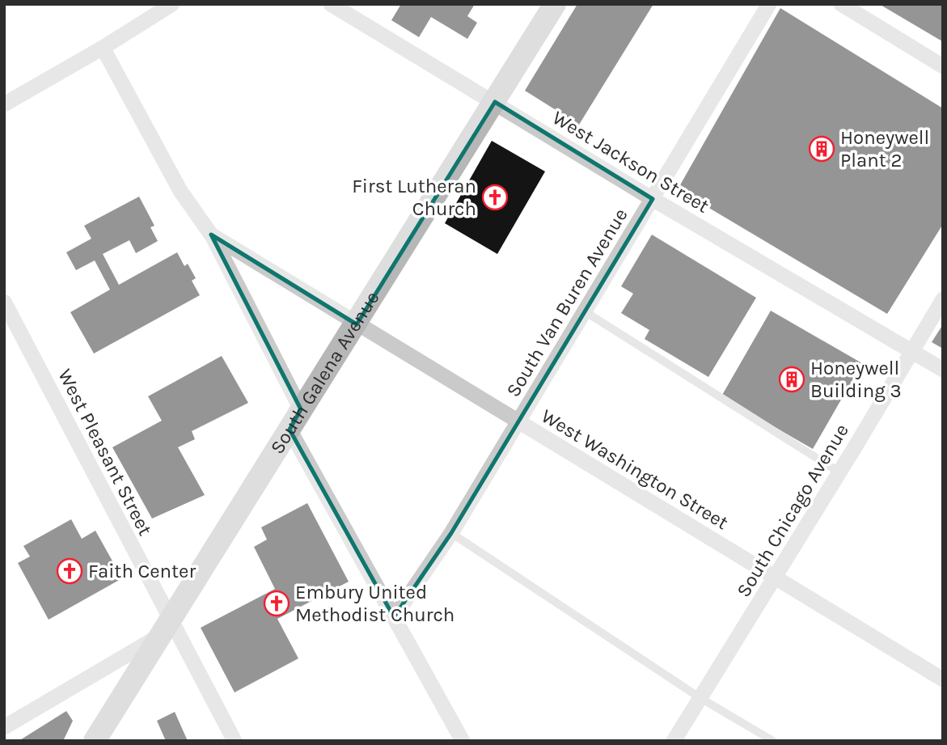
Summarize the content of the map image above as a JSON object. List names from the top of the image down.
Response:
{
  "streets": {
    "main road": ["South Galena Avenue"],
    "street": [
      "West Jackson Street",
      "South Van Buren Avenue",
      "West Pleasant Street",
      "West Washington Street",
      "South Chicago Avenue"
    ]
  },
  "crossings": [
    ["West Jackson Street", "South Van Buren Avenue"],
    ["West Jackson Street", "South Galena Avenue"],
    ["West Jackson Street", "South Chicago Avenue"],
    ["South Van Buren Avenue", "West Washington Street"],
    ["South Galena Avenue", "West Pleasant Street"],
    ["South Galena Avenue", "West Washington Street"],
    ["West Washington Street", "South Chicago Avenue"]
  ],
  "places": {
    "building": ["Honeywell Plant 2", "Honeywell Building 3"],
    "church": ["First Lutheran Church", "Faith Center", "Embury United Methodist Church"]
  }
}
